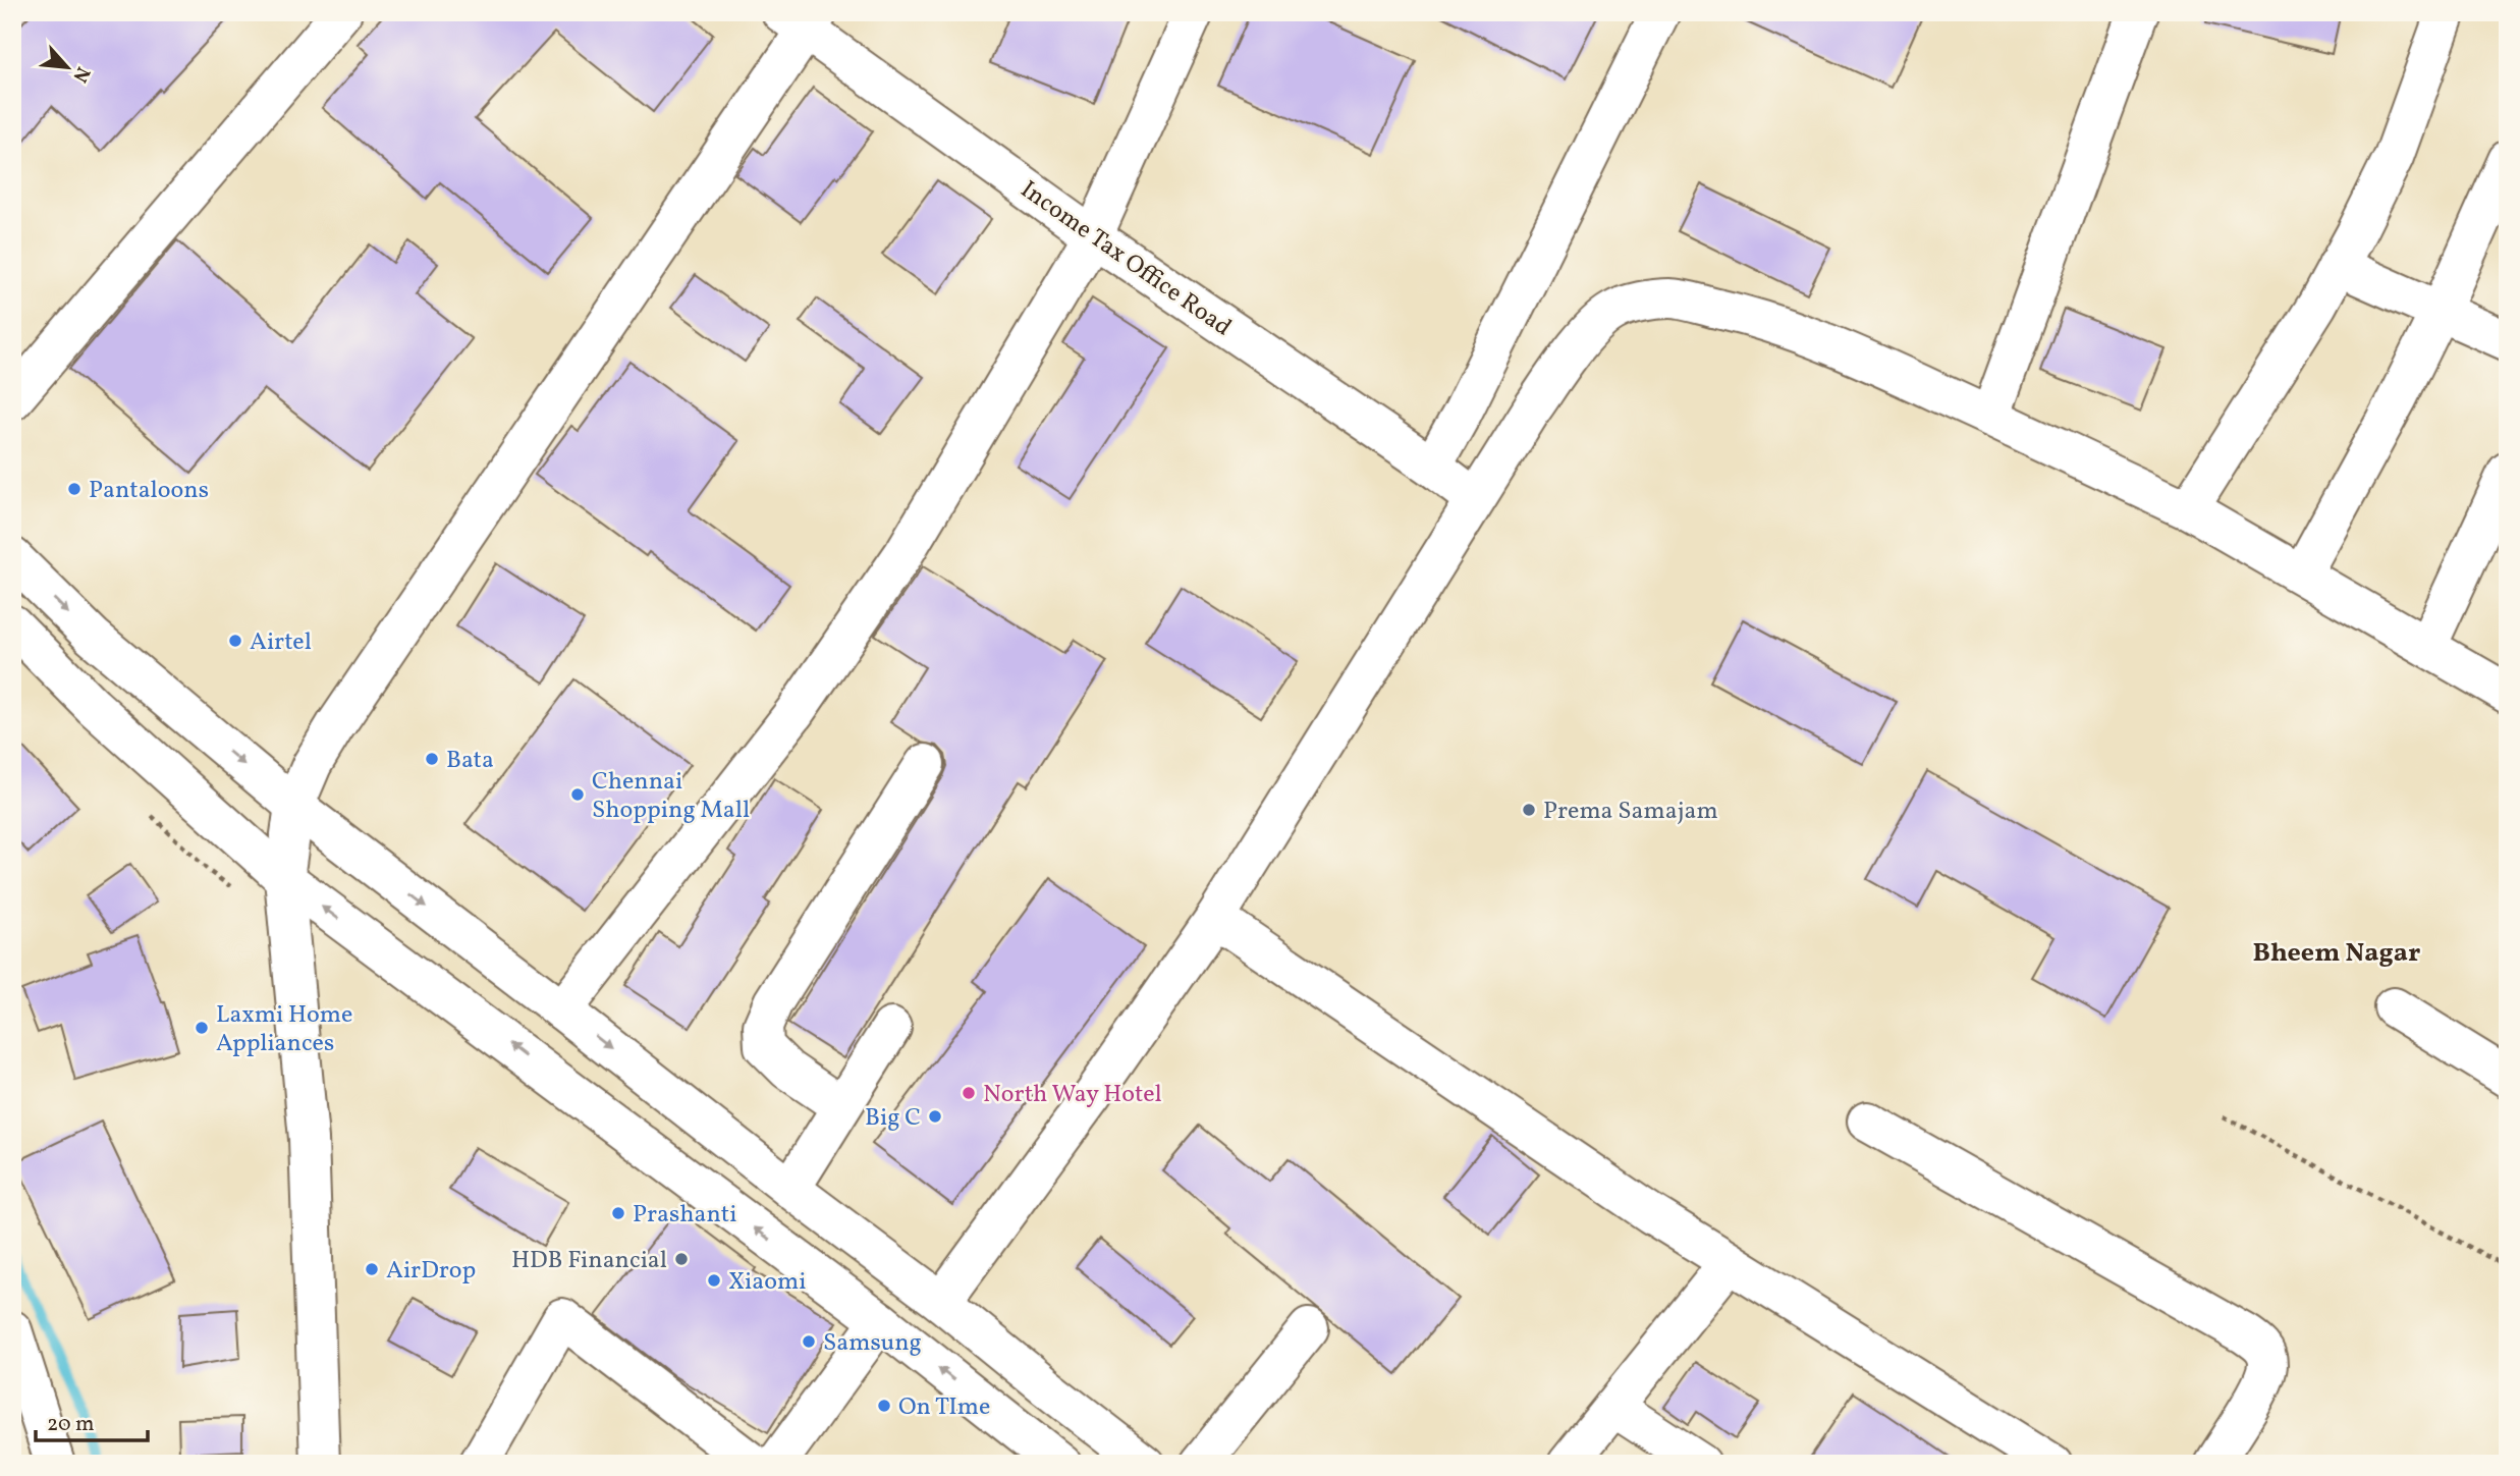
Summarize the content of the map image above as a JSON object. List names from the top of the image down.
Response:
{
  "streets": {
    "street": ["Income Tax Office Road"]
  },
  "districts": ["Bheem Nagar"],
  "places": [
    "Pantaloons",
    "Airtel",
    "Bata",
    "Chennai Shopping Mall",
    "Prema Samajam",
    "Laxmi Home Appliances",
    "North Way Hotel",
    "Big C",
    "Prashanti",
    "HDB Financial",
    "AirDrop",
    "Xiaomi",
    "Samsung",
    "On TIme"
  ],
  "scale_bar": "20 m",
  "north": "bottom right"
}
